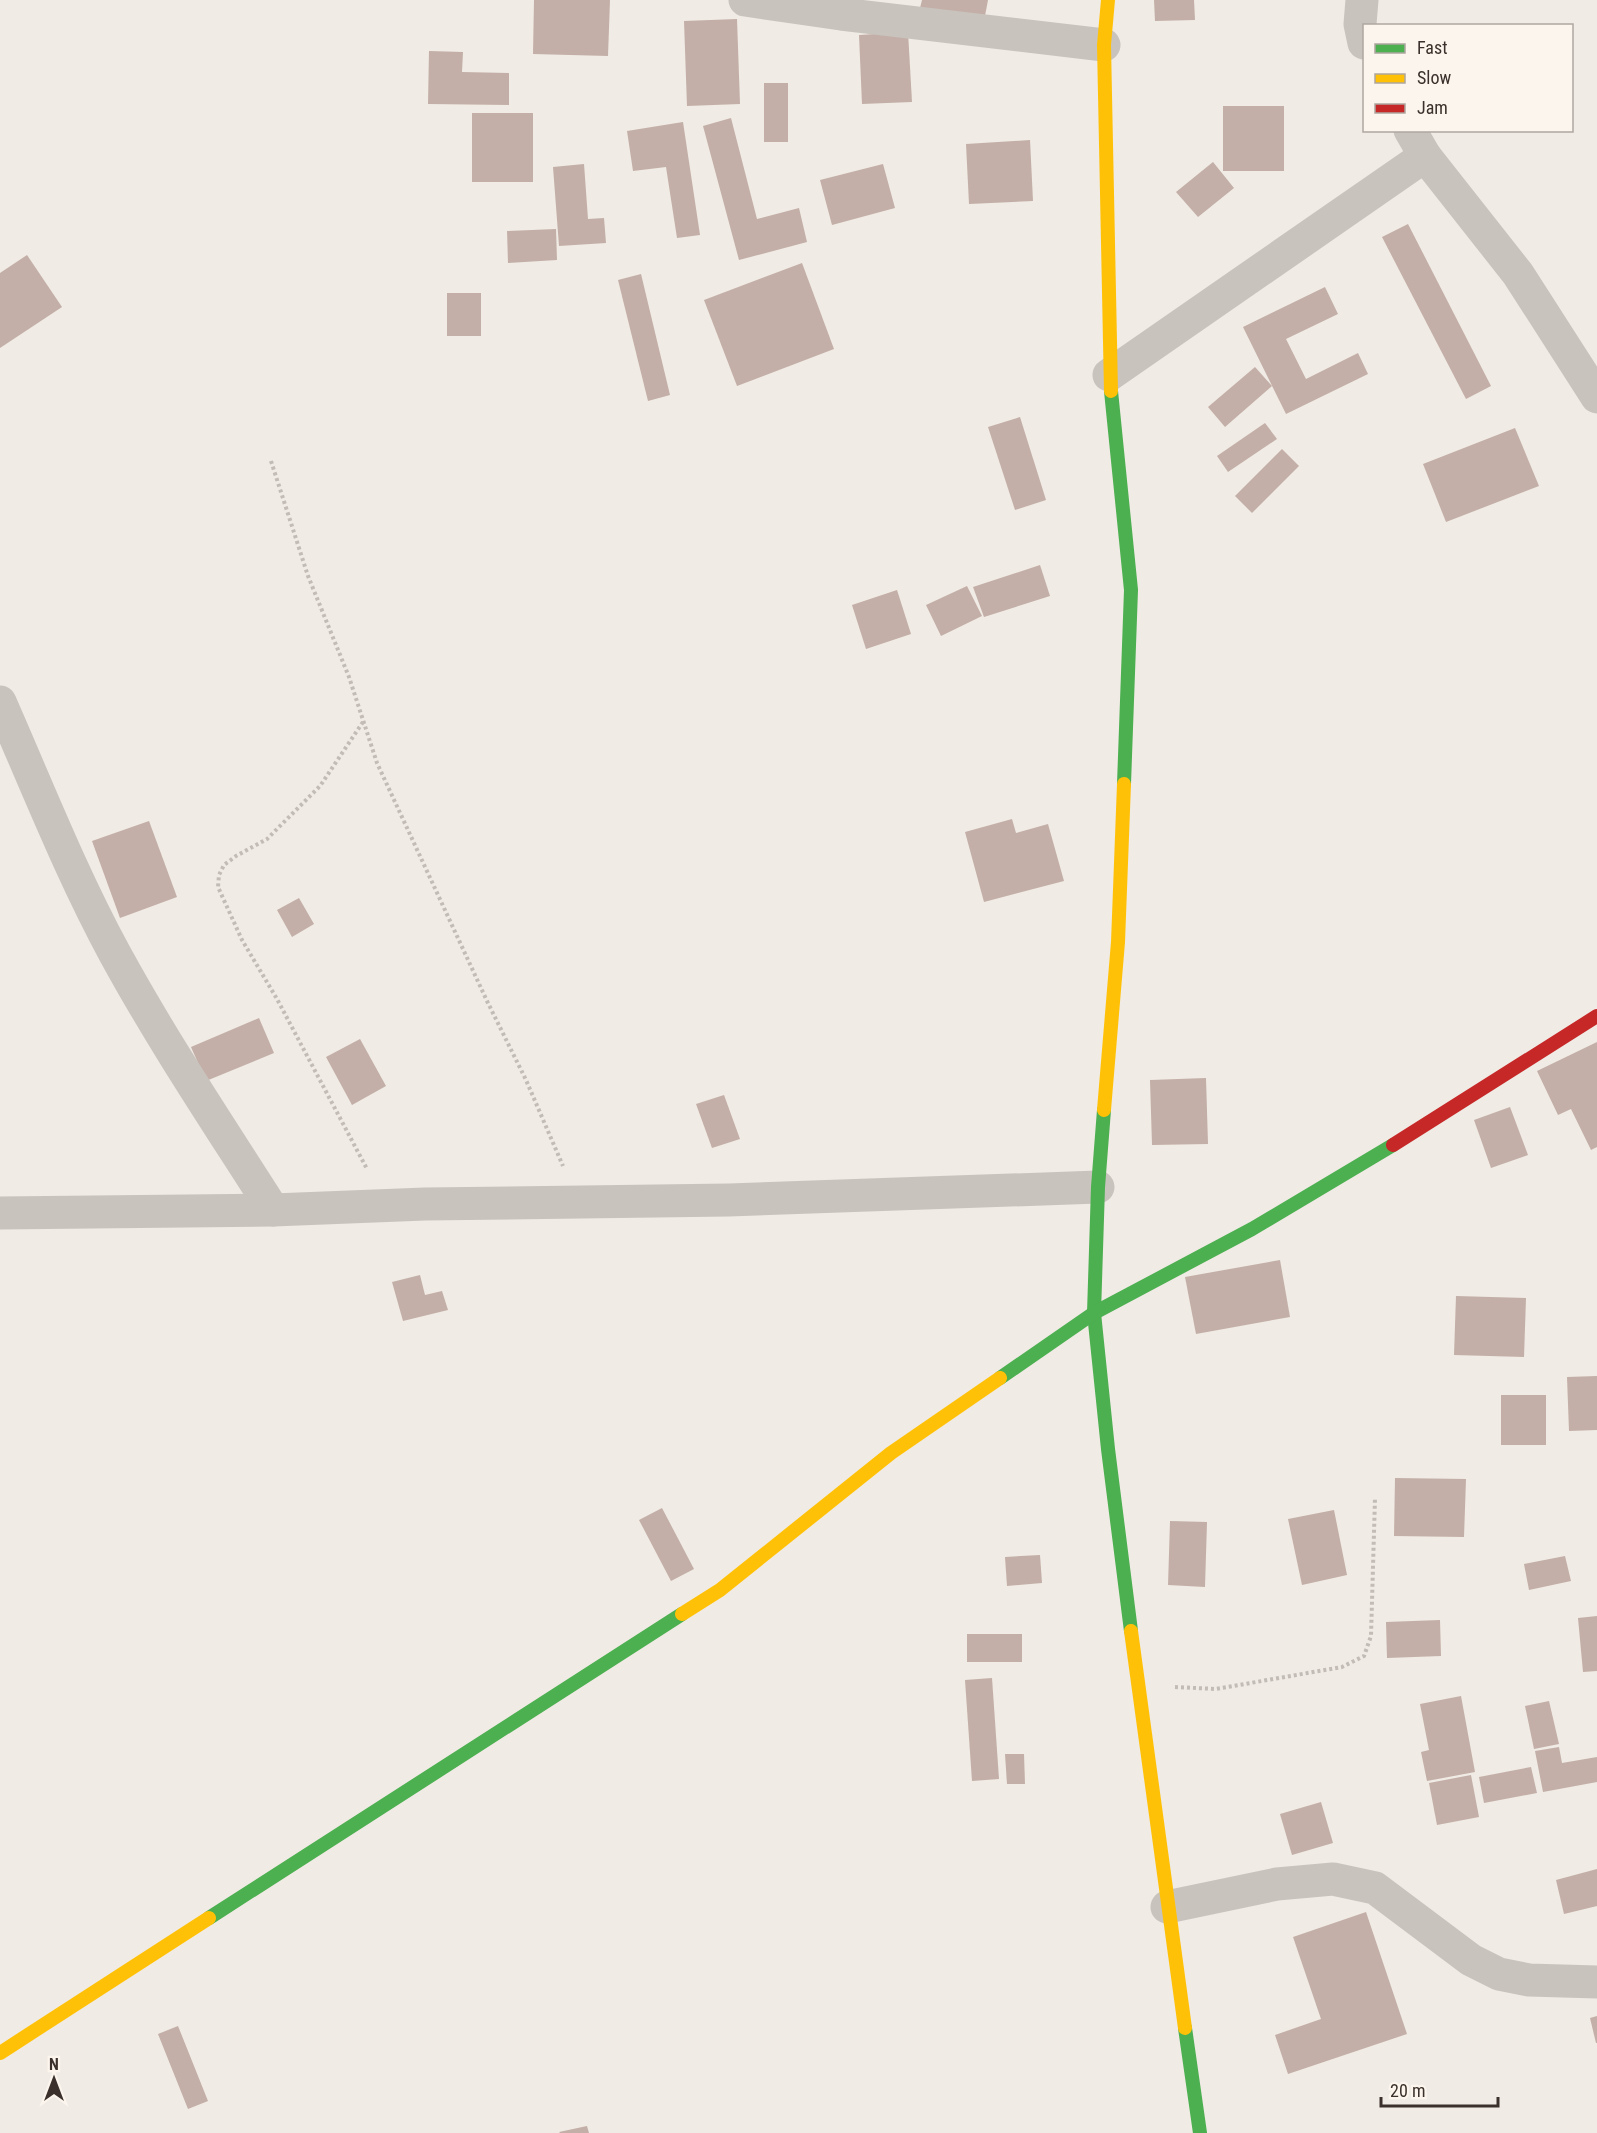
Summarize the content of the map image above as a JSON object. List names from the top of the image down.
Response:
{
  "legend": ["Fast", "Slow", "Jam"],
  "scale_bar": "20 m",
  "north": "top"
}
